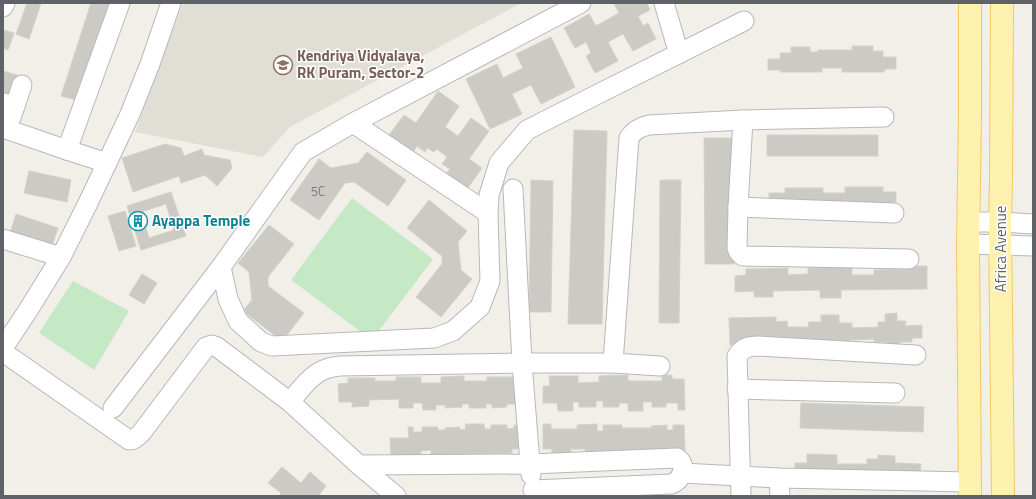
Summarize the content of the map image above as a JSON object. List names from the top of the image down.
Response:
{
  "streets": {
    "main road": ["Africa Avenue"]
  },
  "places": {
    "school or university": ["Kendriya Vidyalaya, RK Puram, Sector-2"],
    "building": ["Ayappa Temple"]
  },
  "house_numbers": ["5C"]
}
